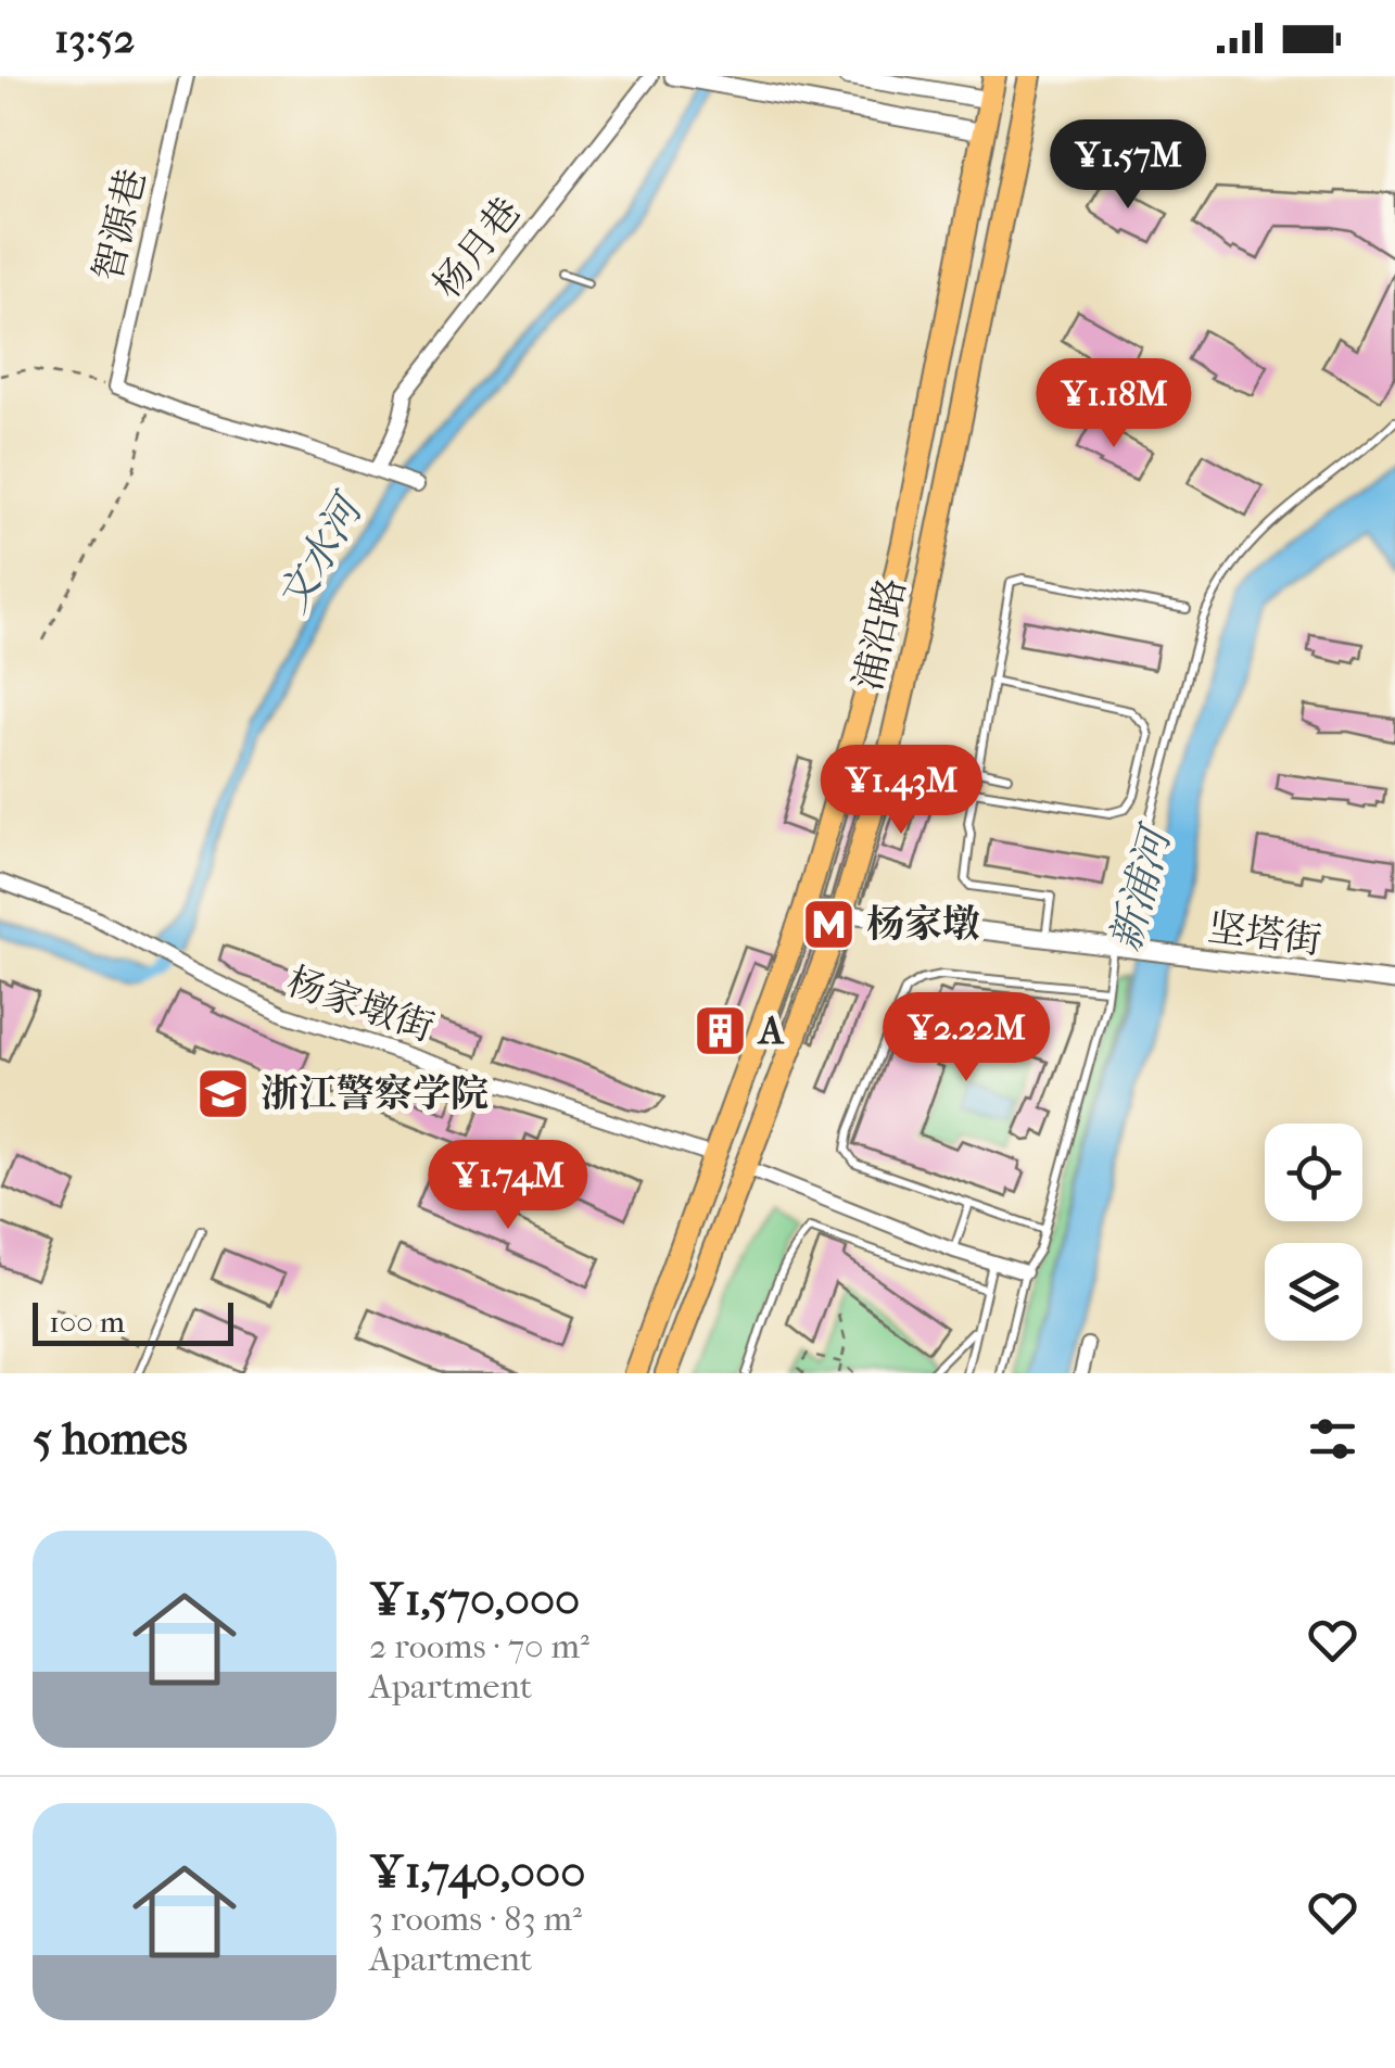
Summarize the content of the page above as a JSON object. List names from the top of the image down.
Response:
{
  "streets": {
    "main road": ["浦沿路"],
    "street": [
      "智源巷",
      "杨月巷",
      "坚塔街",
      "杨家墩街"
    ]
  },
  "crossings": [
    ["浦沿路", "坚塔街"],
    ["浦沿路", "杨家墩街"]
  ],
  "water": ["文水河", "新浦河"],
  "places": {
    "metro station": ["杨家墩"],
    "building": ["A"],
    "school or university": ["浙江警察学院"]
  },
  "scale_bar": "100 m",
  "page": {
    "status": "13:52",
    "price": [
      "¥1.57M",
      "¥1.18M",
      "¥1.43M",
      "¥2.22M",
      "¥1.74M"
    ],
    "scale": "100 m",
    "heading": "5 homes",
    "list": [
      {
        "name": "¥1,570,000",
        "note": "2 rooms · 70 m² · Apartment"
      },
      {
        "name": "¥1,740,000",
        "note": "3 rooms · 83 m² · Apartment"
      }
    ]
  }
}
